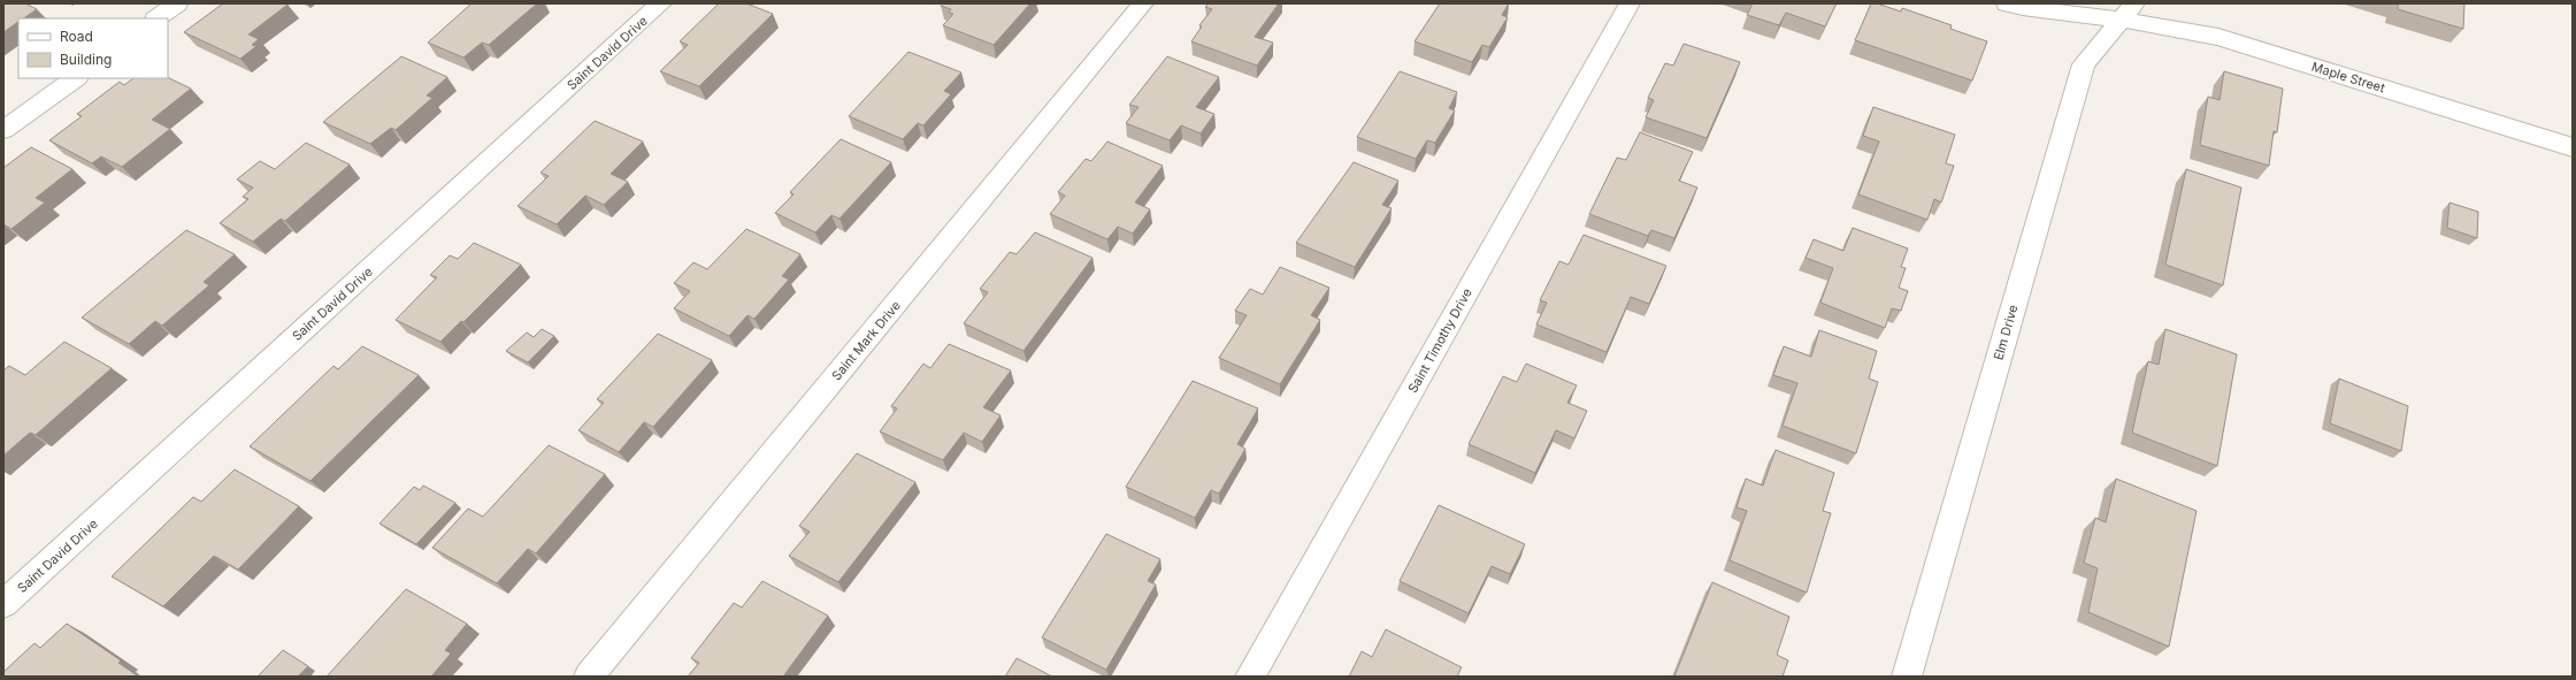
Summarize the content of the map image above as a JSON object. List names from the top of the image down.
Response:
{
  "streets": {
    "street": [
      "Saint David Drive",
      "Maple Street",
      "Elm Drive",
      "Saint Mark Drive",
      "Saint Timothy Drive"
    ]
  },
  "crossings": [
    ["Maple Street", "Elm Drive"]
  ],
  "legend": ["Road", "Building"]
}
